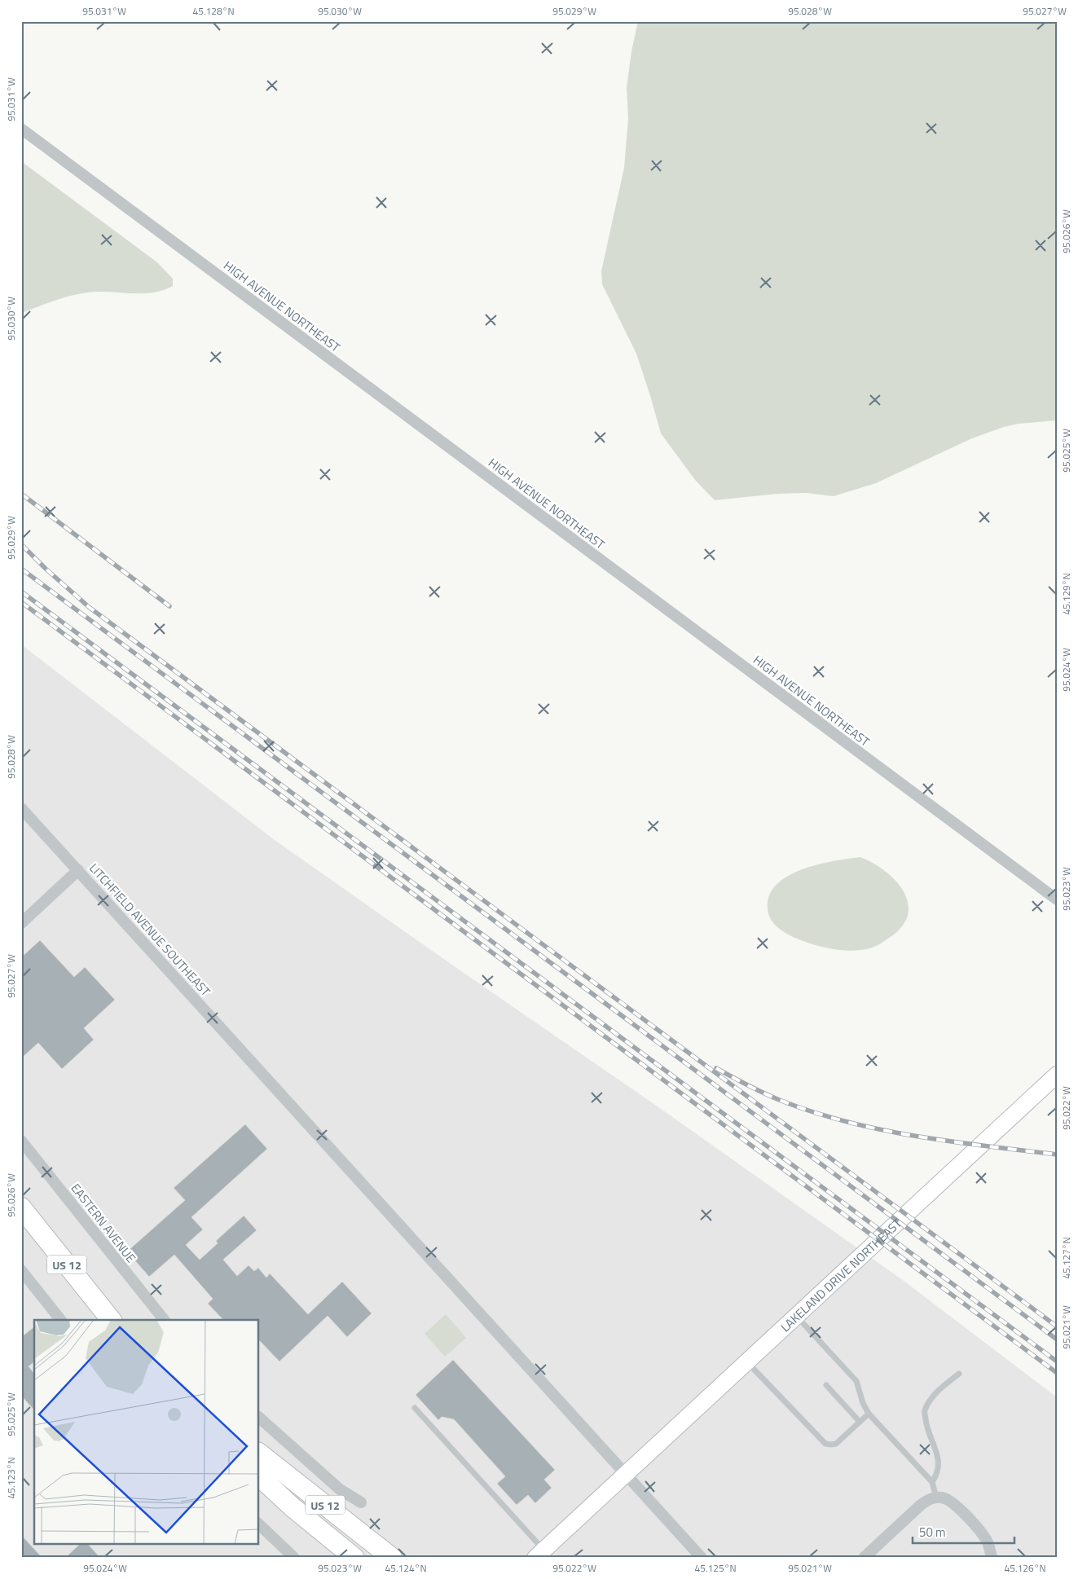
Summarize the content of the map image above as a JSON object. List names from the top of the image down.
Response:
{
  "streets": {
    "highway": ["US 12"],
    "main road": ["LAKELAND DRIVE NORTHEAST"],
    "street": ["HIGH AVENUE NORTHEAST", "LITCHFIELD AVENUE SOUTHEAST", "EASTERN AVENUE"]
  },
  "crossings": [
    ["LITCHFIELD AVENUE SOUTHEAST", "LAKELAND DRIVE NORTHEAST"]
  ],
  "scale_bar": "50 m",
  "coordinates": [
    "95.031°W",
    "45.128°N",
    "95.030°W",
    "95.029°W",
    "95.028°W",
    "95.027°W",
    "95.026°W",
    "95.025°W",
    "45.129°N",
    "95.024°W",
    "95.023°W",
    "95.022°W",
    "45.127°N",
    "95.021°W",
    "45.123°N",
    "45.124°N",
    "45.125°N",
    "45.126°N"
  ]
}
